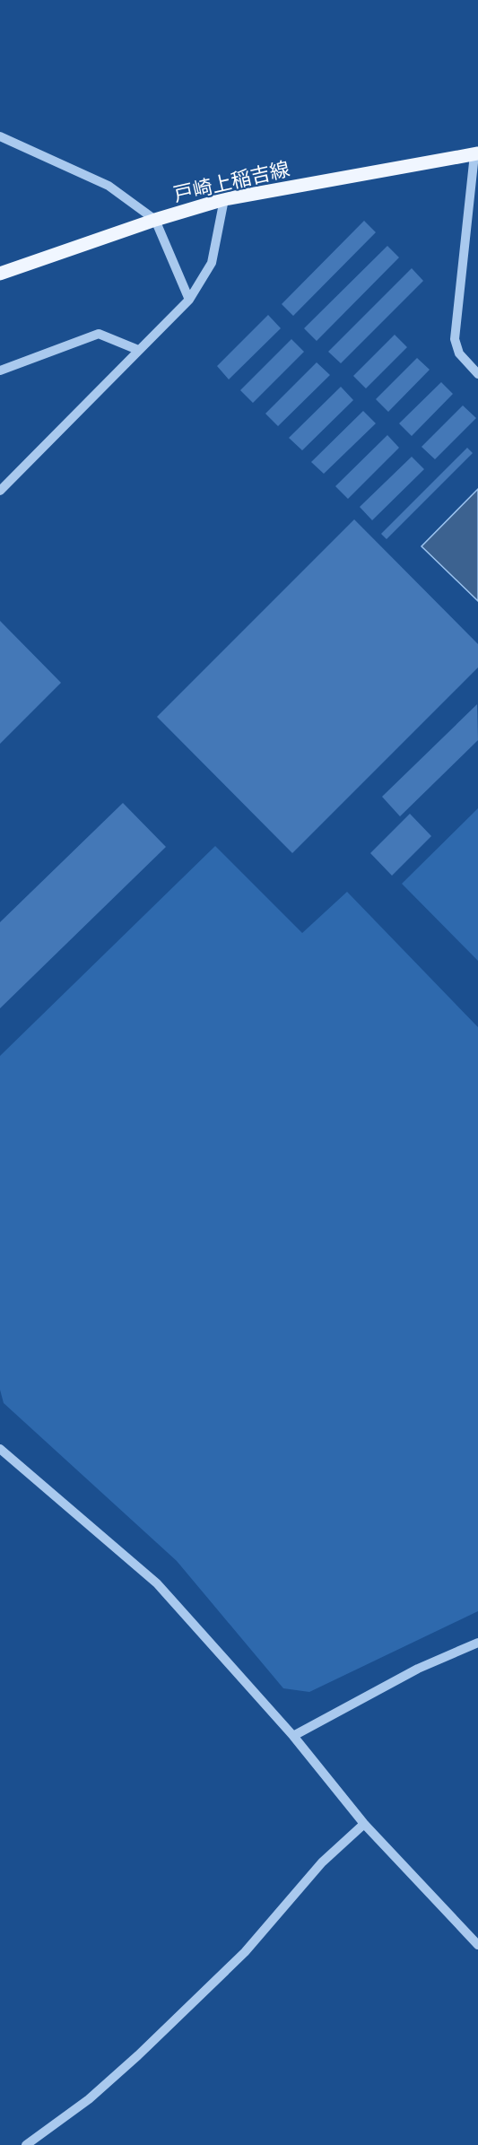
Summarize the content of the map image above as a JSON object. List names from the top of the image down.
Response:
{
  "streets": {
    "main road": ["戸崎上稲吉線"]
  }
}
